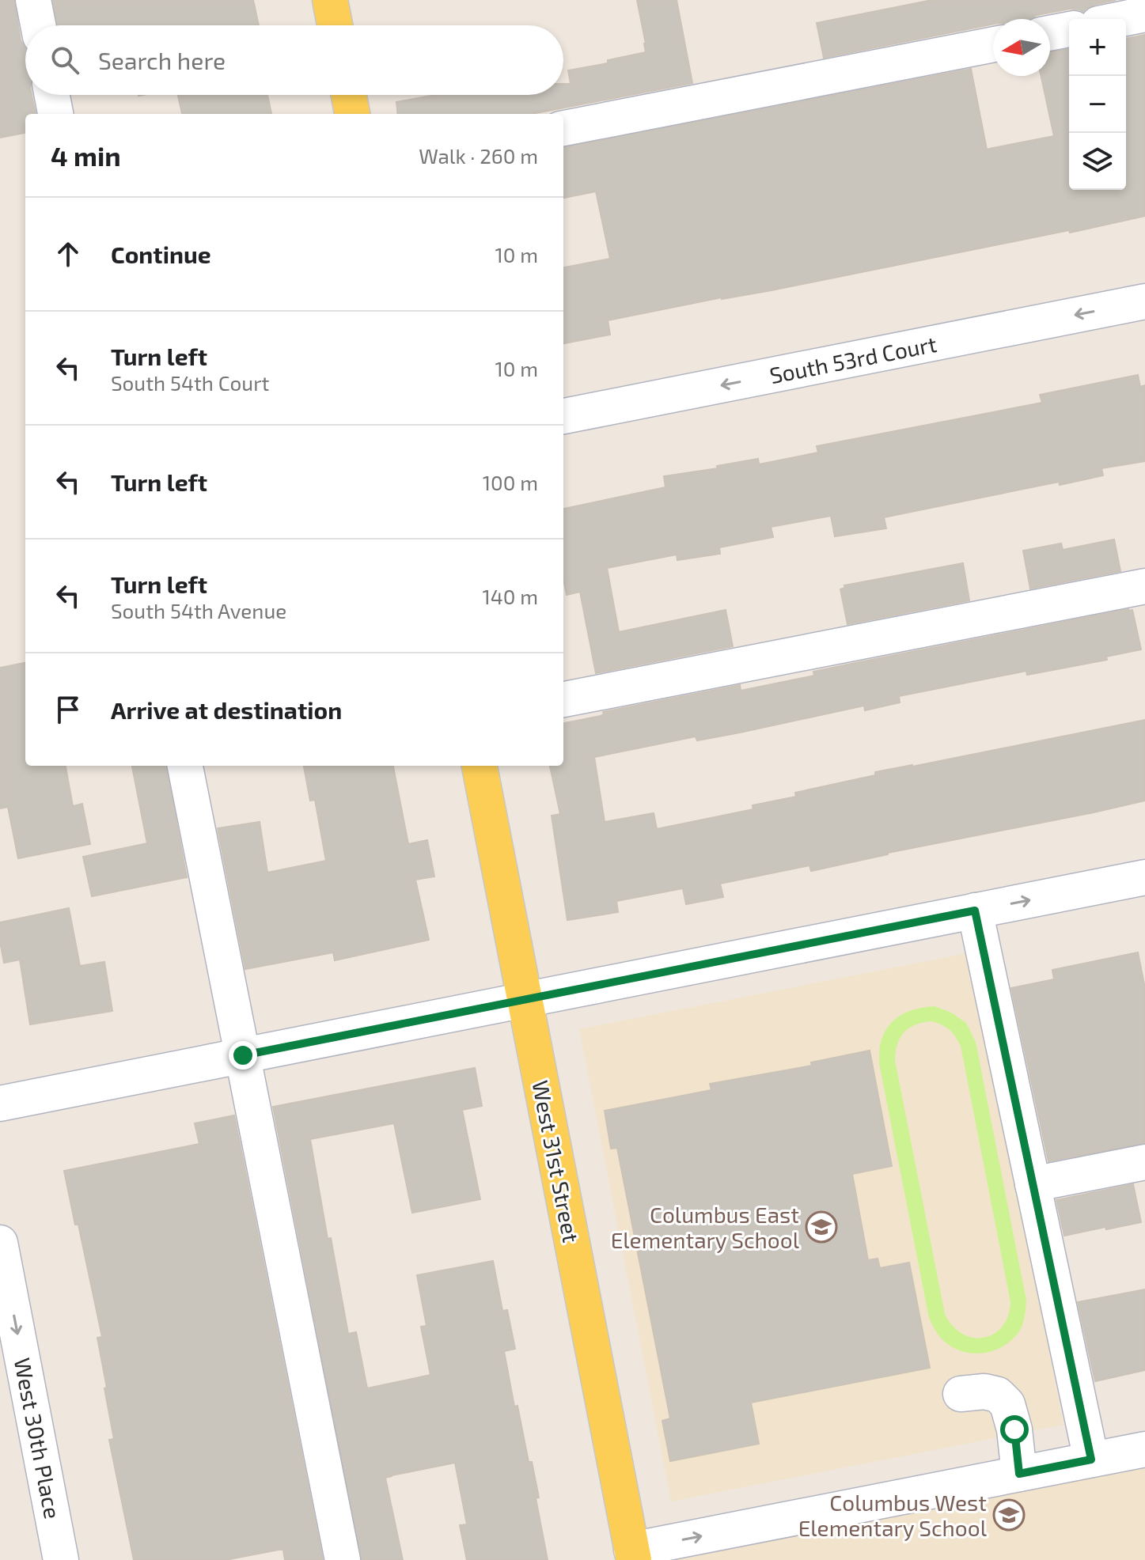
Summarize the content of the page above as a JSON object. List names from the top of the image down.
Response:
{
  "streets": {
    "main road": ["West 31st Street"],
    "street": ["South 53rd Court", "West 30th Place"]
  },
  "places": {
    "school or university": ["Columbus East Elementary School", "Columbus West Elementary School"]
  },
  "north": "left",
  "page": {
    "map_buttons": ["+", "−"],
    "search": "Search here",
    "heading": ["4 min", "Walk · 260 m"],
    "list": [
      ["Continue", "10 m"],
      ["Turn left", "South 54th Court", "10 m"],
      ["Turn left", "100 m"],
      ["Turn left", "South 54th Avenue", "140 m"],
      "Arrive at destination"
    ]
  }
}
